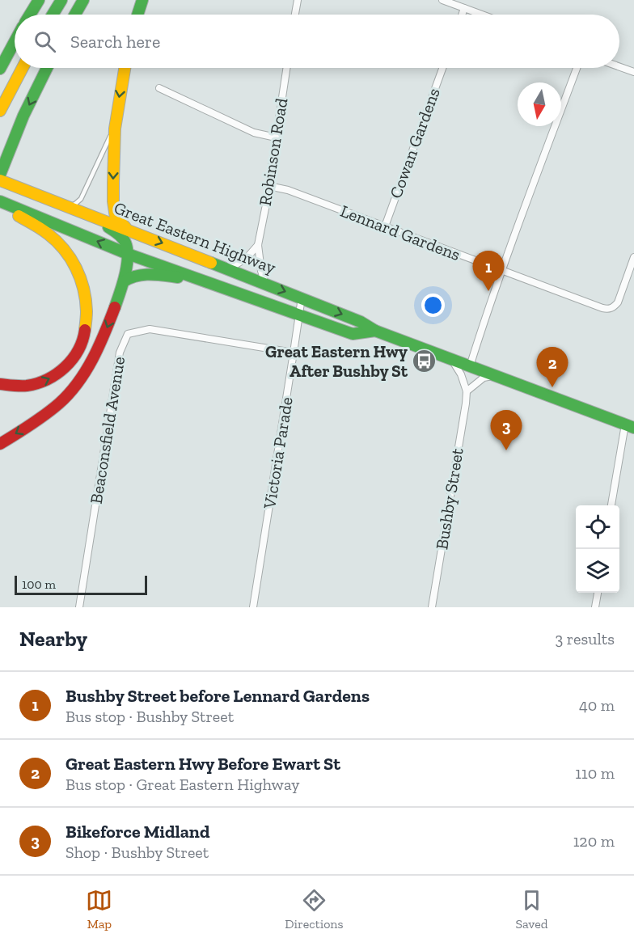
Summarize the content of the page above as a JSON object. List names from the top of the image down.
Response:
{
  "streets": {
    "highway": ["Great Eastern Highway"],
    "street": [
      "Cowan Gardens",
      "Robinson Road",
      "Lennard Gardens",
      "Beaconsfield Avenue",
      "Victoria Parade",
      "Bushby Street"
    ]
  },
  "crossings": [
    ["Cowan Gardens", "Lennard Gardens"],
    ["Robinson Road", "Lennard Gardens"],
    ["Robinson Road", "Great Eastern Highway"],
    ["Great Eastern Highway", "Victoria Parade"],
    ["Great Eastern Highway", "Bushby Street"],
    ["Beaconsfield Avenue", "Victoria Parade"]
  ],
  "places": {
    "bus stop": ["Great Eastern Hwy After Bushby St"]
  },
  "scale_bar": "100 m",
  "north": "bottom",
  "page": {
    "search": "Search here",
    "pins": ["1", "2", "3"],
    "scale": "100 m",
    "heading": ["Nearby", "3 results"],
    "list": [
      {
        "mark": "1",
        "name": "Bushby Street before Lennard Gardens",
        "note": "Bus stop · Bushby Street",
        "value": "40 m"
      },
      {
        "mark": "2",
        "name": "Great Eastern Hwy Before Ewart St",
        "note": "Bus stop · Great Eastern Highway",
        "value": "110 m"
      },
      {
        "mark": "3",
        "name": "Bikeforce Midland",
        "note": "Shop · Bushby Street",
        "value": "120 m"
      }
    ],
    "nav": ["Map", "Directions", "Saved"]
  }
}
